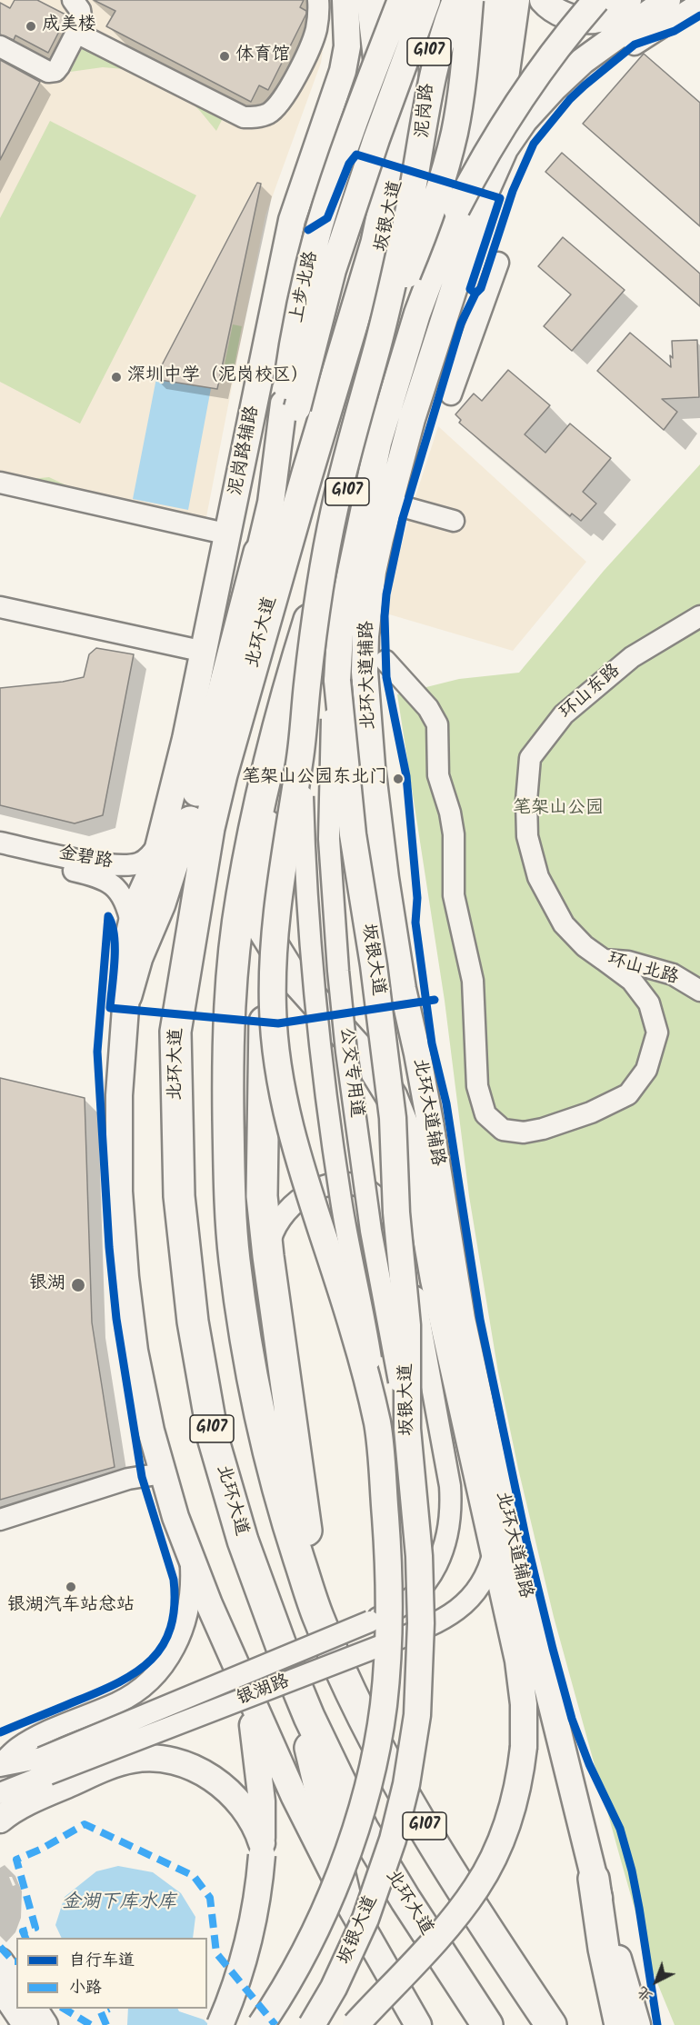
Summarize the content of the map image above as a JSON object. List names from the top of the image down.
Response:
{
  "streets": {
    "highway": ["G107", "泥岗路", "北环大道"],
    "main road": [
      "坂银大道",
      "上步北路",
      "泥岗路辅路",
      "北环大道辅路"
    ],
    "street": [
      "环山东路",
      "金碧路",
      "环山北路",
      "公交专用道",
      "银湖路"
    ]
  },
  "crossings": [
    ["G107", "泥岗路"],
    ["G107", "北环大道"],
    ["坂银大道", "公交专用道"],
    ["泥岗路辅路", "金碧路"],
    ["环山东路", "环山北路"]
  ],
  "water": ["金湖下库水库"],
  "parks": ["笔架山公园"],
  "places": [
    "成美楼",
    "体育馆",
    "深圳中学（泥岗校区）",
    "笔架山公园东北门",
    "银湖",
    "银湖汽车站总站"
  ],
  "legend": ["自行车道", "小路"],
  "north": "bottom left"
}
